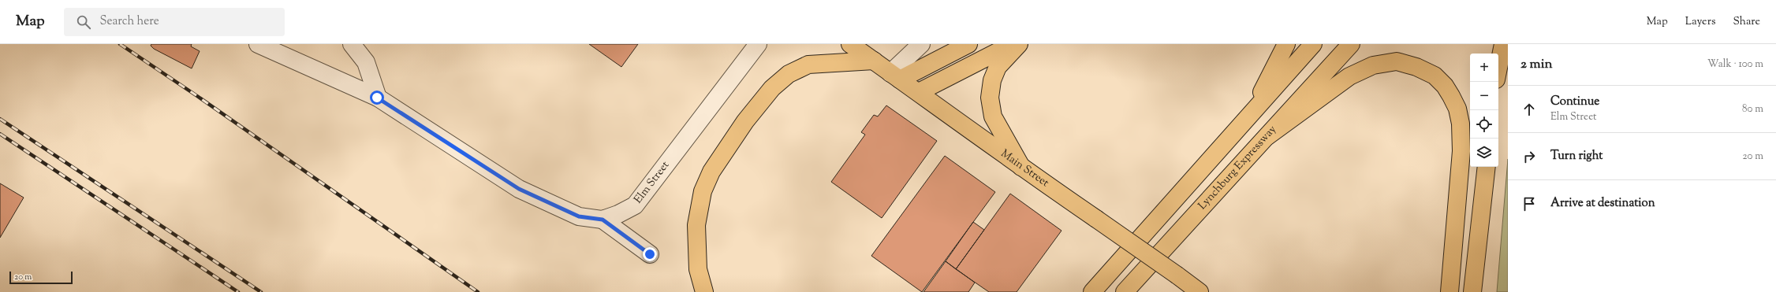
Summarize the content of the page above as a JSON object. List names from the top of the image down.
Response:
{
  "streets": {
    "main road": ["Main Street", "Lynchburg Expressway"],
    "street": ["Elm Street"]
  },
  "scale_bar": "20 m",
  "page": {
    "header": "Map",
    "search": "Search here",
    "nav": ["Map", "Layers", "Share"],
    "heading": ["2 min", "Walk · 100 m"],
    "map_buttons": ["+", "−"],
    "list": [
      ["Continue", "Elm Street", "80 m"],
      ["Turn right", "20 m"],
      "Arrive at destination"
    ],
    "scale": "20 m"
  }
}
